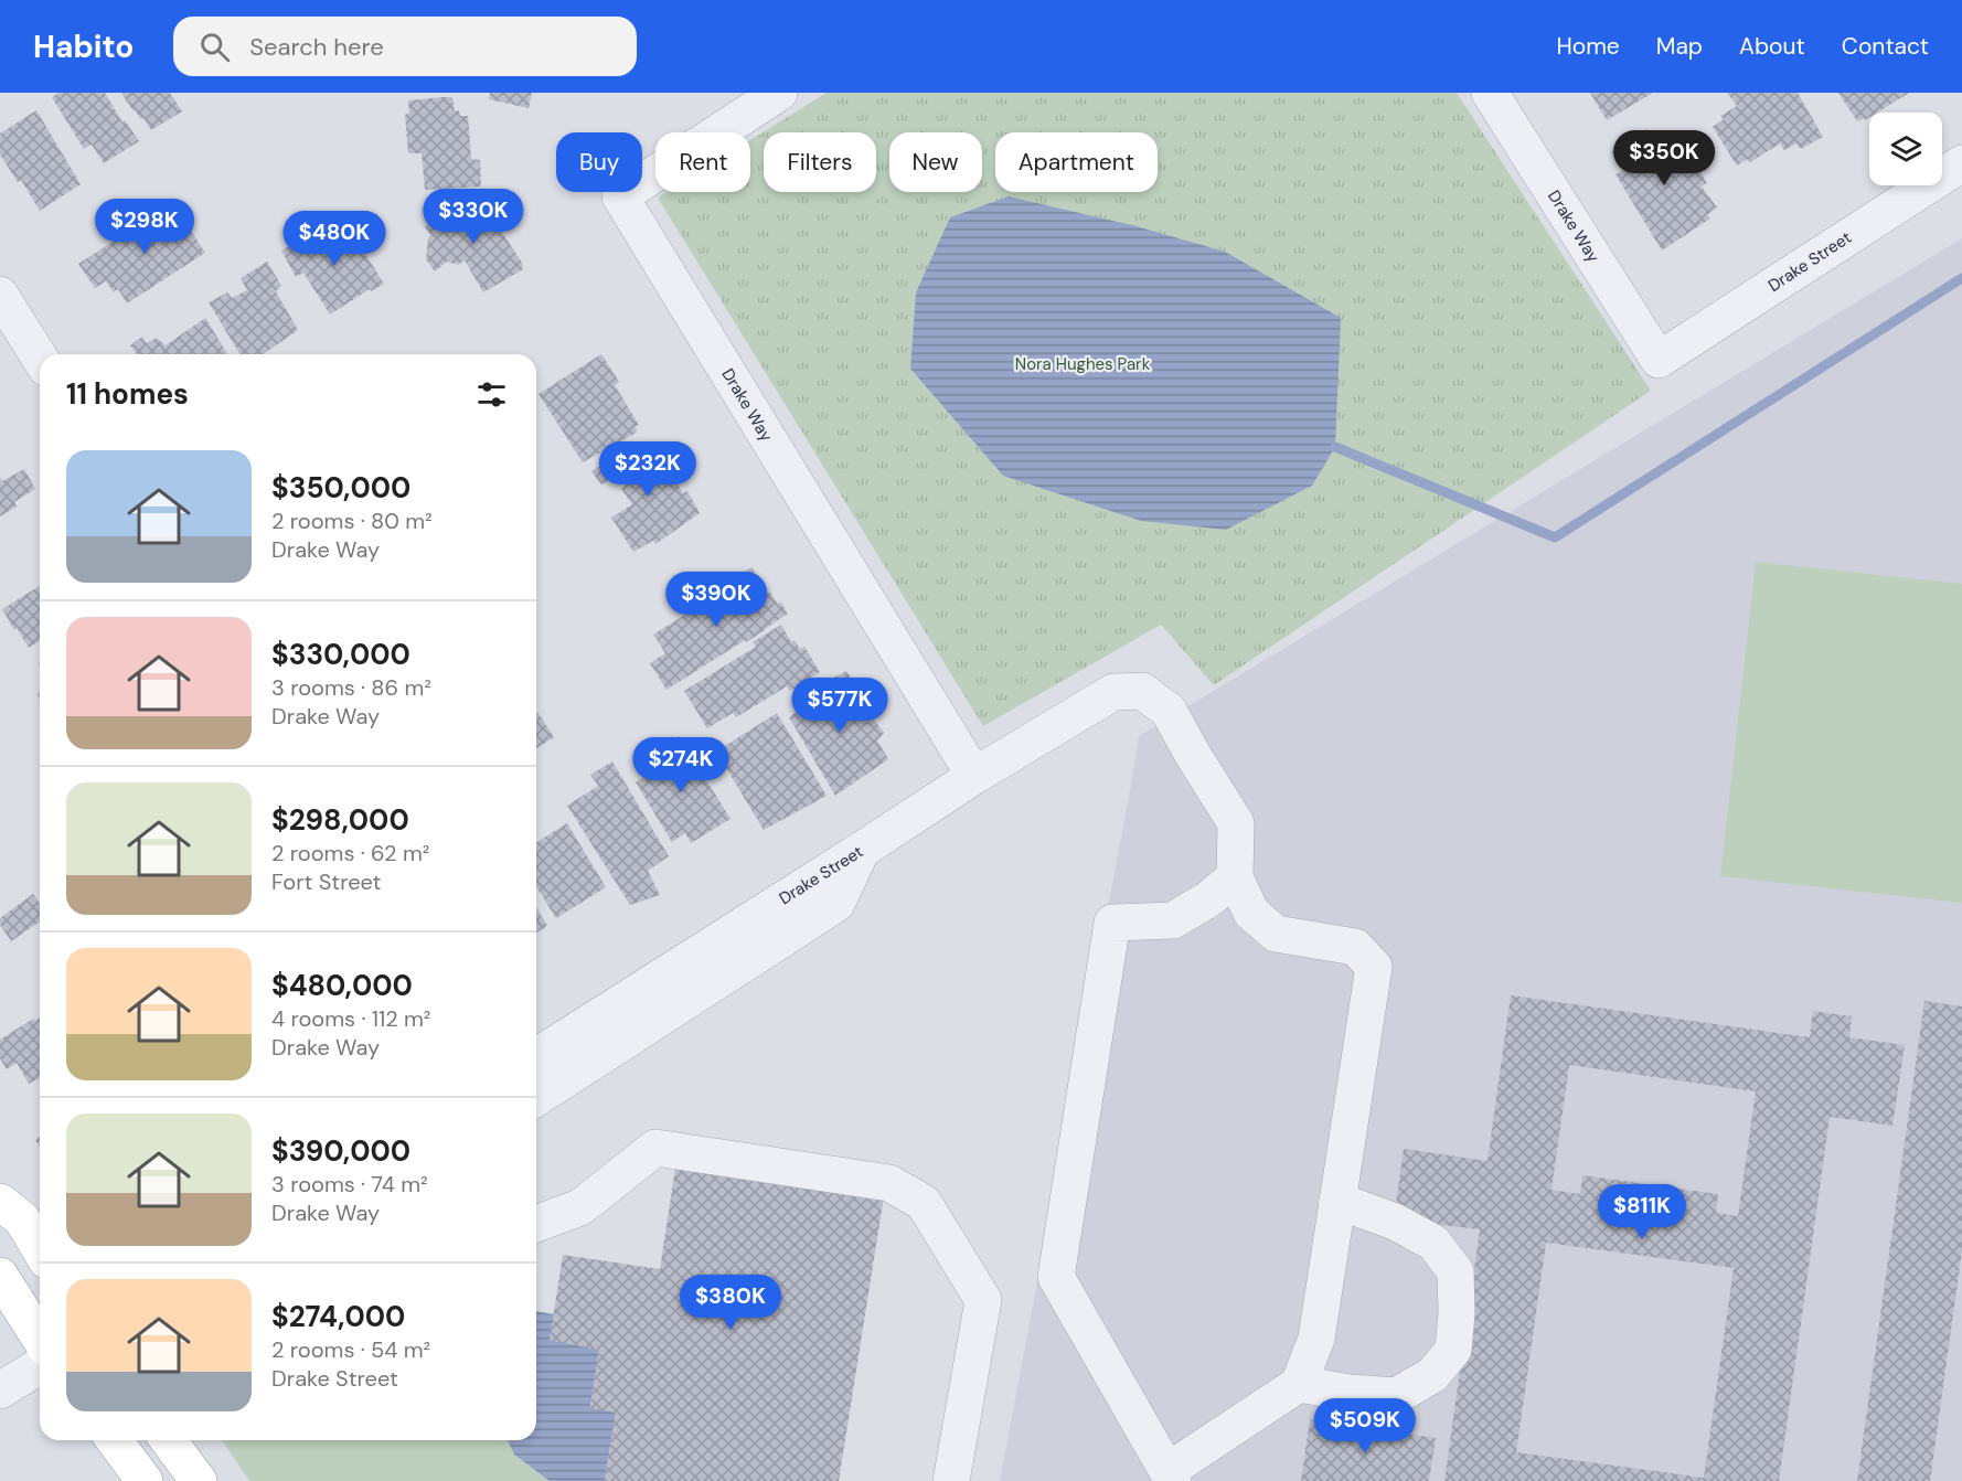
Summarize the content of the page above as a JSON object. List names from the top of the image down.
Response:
{
  "streets": {
    "street": ["Drake Way", "Drake Street"]
  },
  "crossings": [
    ["Drake Way", "Drake Street"]
  ],
  "parks": ["Nora Hughes Park"],
  "page": {
    "header": "Habito",
    "search": "Search here",
    "nav": [
      "Home",
      "Map",
      "About",
      "Contact"
    ],
    "price": [
      "$350K",
      "$330K",
      "$298K",
      "$480K",
      "$232K",
      "$390K",
      "$577K",
      "$274K",
      "$811K",
      "$380K",
      "$509K"
    ],
    "chip": [
      "Buy",
      "Rent",
      "Filters",
      "New",
      "Apartment"
    ],
    "heading": "11 homes",
    "list": [
      {
        "name": "$350,000",
        "note": "2 rooms · 80 m² · Drake Way"
      },
      {
        "name": "$330,000",
        "note": "3 rooms · 86 m² · Drake Way"
      },
      {
        "name": "$298,000",
        "note": "2 rooms · 62 m² · Fort Street"
      },
      {
        "name": "$480,000",
        "note": "4 rooms · 112 m² · Drake Way"
      },
      {
        "name": "$390,000",
        "note": "3 rooms · 74 m² · Drake Way"
      },
      {
        "name": "$274,000",
        "note": "2 rooms · 54 m² · Drake Street"
      }
    ]
  }
}
